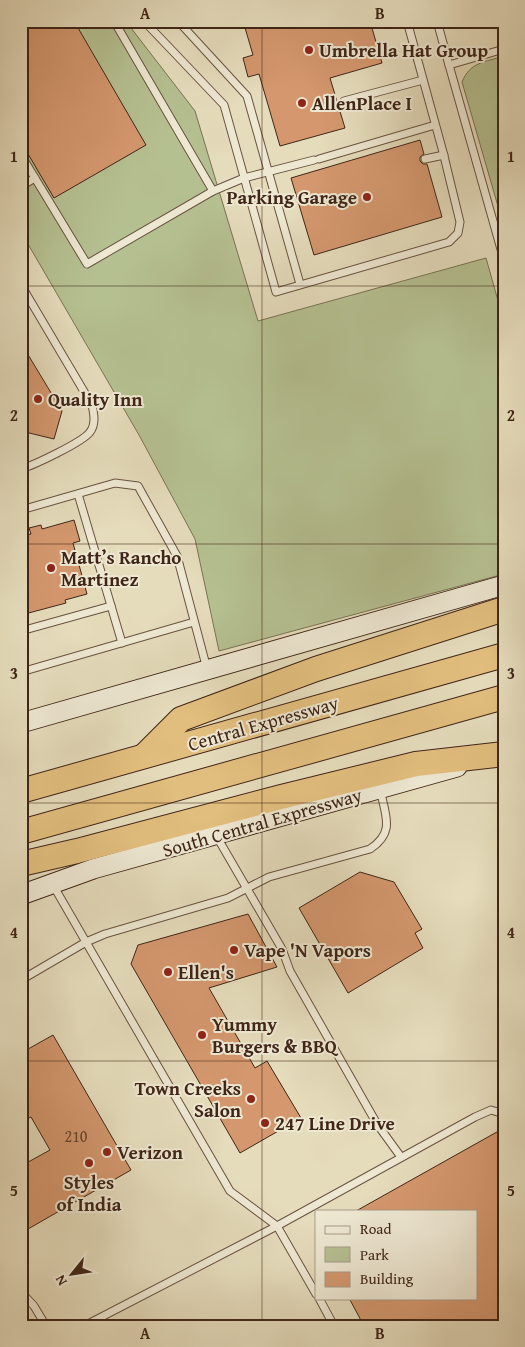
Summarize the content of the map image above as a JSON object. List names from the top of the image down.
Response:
{
  "streets": {
    "highway": ["Central Expressway"],
    "main road": ["South Central Expressway"]
  },
  "places": [
    "Umbrella Hat Group",
    "AllenPlace I",
    "Parking Garage",
    "Quality Inn",
    "Matt’s Rancho Martinez",
    "Vape 'N Vapors",
    "Ellen's",
    "Yummy Burgers & BBQ",
    "Town Creeks Salon",
    "247 Line Drive",
    "Verizon",
    "Styles of India"
  ],
  "house_numbers": ["210"],
  "legend": ["Road", "Park", "Building"],
  "north": "bottom left",
  "grid": {
    "columns": ["A", "B"],
    "rows": [
      "1",
      "2",
      "3",
      "4",
      "5"
    ]
  }
}
